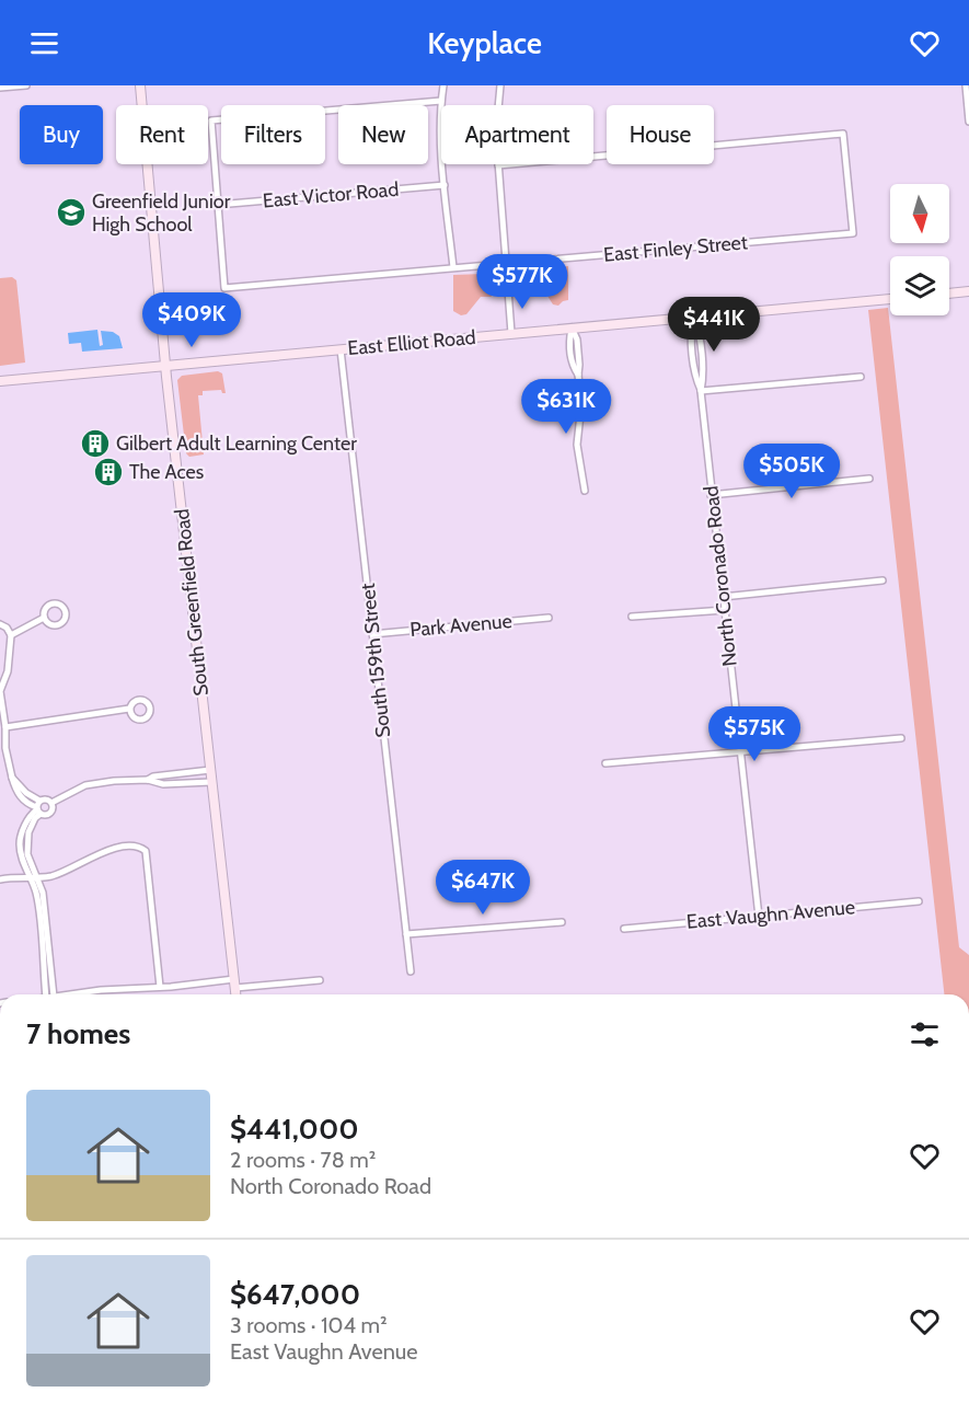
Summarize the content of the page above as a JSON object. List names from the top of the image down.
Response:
{
  "streets": {
    "main road": ["East Elliot Road", "South Greenfield Road"],
    "street": [
      "East Victor Road",
      "East Finley Street",
      "North Coronado Road",
      "Park Avenue",
      "South 159th Street",
      "East Vaughn Avenue"
    ]
  },
  "crossings": [
    ["East Victor Road", "East Finley Street"],
    ["East Elliot Road", "North Coronado Road"],
    ["East Elliot Road", "South Greenfield Road"],
    ["East Elliot Road", "South 159th Street"],
    ["North Coronado Road", "East Vaughn Avenue"],
    ["Park Avenue", "South 159th Street"]
  ],
  "places": {
    "school or university": ["Greenfield Junior High School"],
    "building": ["Gilbert Adult Learning Center", "The Aces"]
  },
  "north": "bottom",
  "page": {
    "header": "Keyplace",
    "chip": [
      "Buy",
      "Rent",
      "Filters",
      "New",
      "Apartment",
      "House"
    ],
    "price": [
      "$577K",
      "$409K",
      "$441K",
      "$631K",
      "$505K",
      "$575K",
      "$647K"
    ],
    "heading": "7 homes",
    "list": [
      {
        "name": "$441,000",
        "note": "2 rooms · 78 m² · North Coronado Road"
      },
      {
        "name": "$647,000",
        "note": "3 rooms · 104 m² · East Vaughn Avenue"
      }
    ]
  }
}
